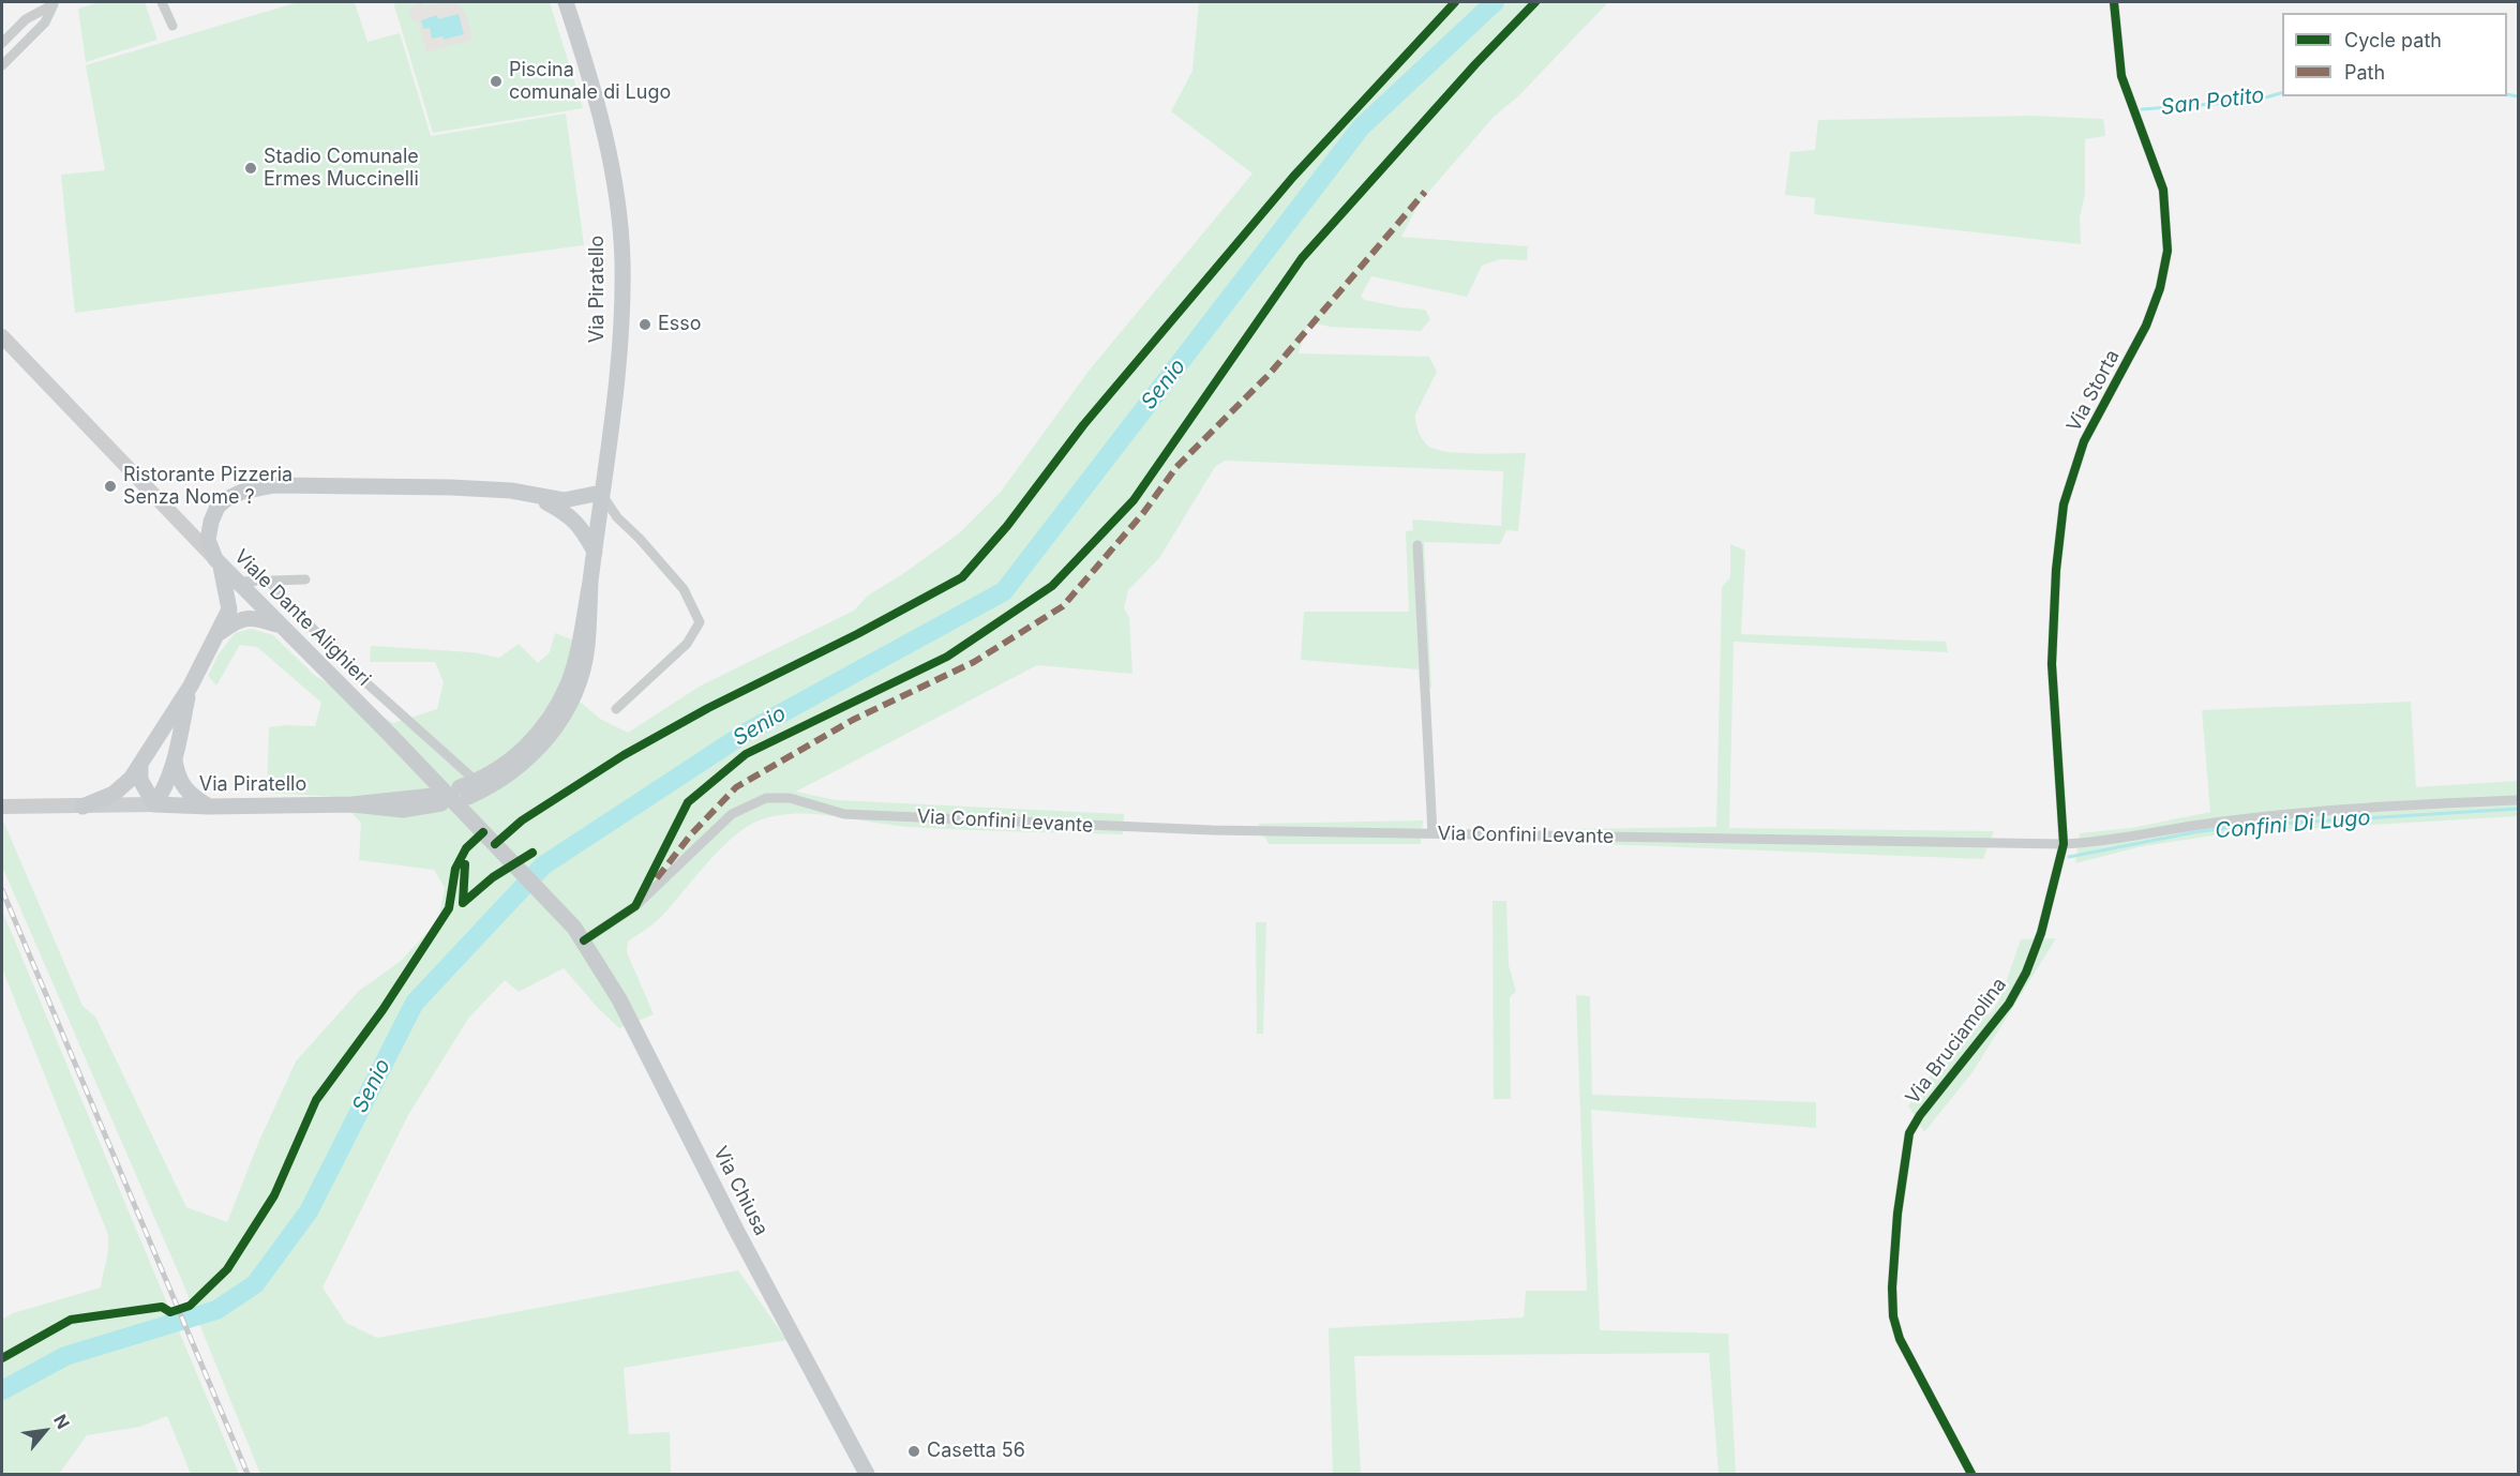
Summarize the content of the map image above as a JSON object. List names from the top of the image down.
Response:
{
  "streets": {
    "main road": ["Via Piratello", "Viale Dante Alighieri", "Via Chiusa"],
    "street": ["Via Storta", "Via Confini Levante", "Via Bruciamolina"]
  },
  "crossings": [
    ["Via Storta", "Via Confini Levante"],
    ["Via Storta", "Via Bruciamolina"],
    ["Viale Dante Alighieri", "Via Confini Levante"],
    ["Viale Dante Alighieri", "Via Chiusa"],
    ["Via Confini Levante", "Via Bruciamolina"],
    ["Via Confini Levante", "Via Chiusa"]
  ],
  "water": ["San Potito", "Senio", "Confini Di Lugo"],
  "places": [
    "Piscina comunale di Lugo",
    "Stadio Comunale Ermes Muccinelli",
    "Esso",
    "Ristorante Pizzeria Senza Nome ?",
    "Casetta 56"
  ],
  "legend": ["Cycle path", "Path"],
  "north": "top right"
}
